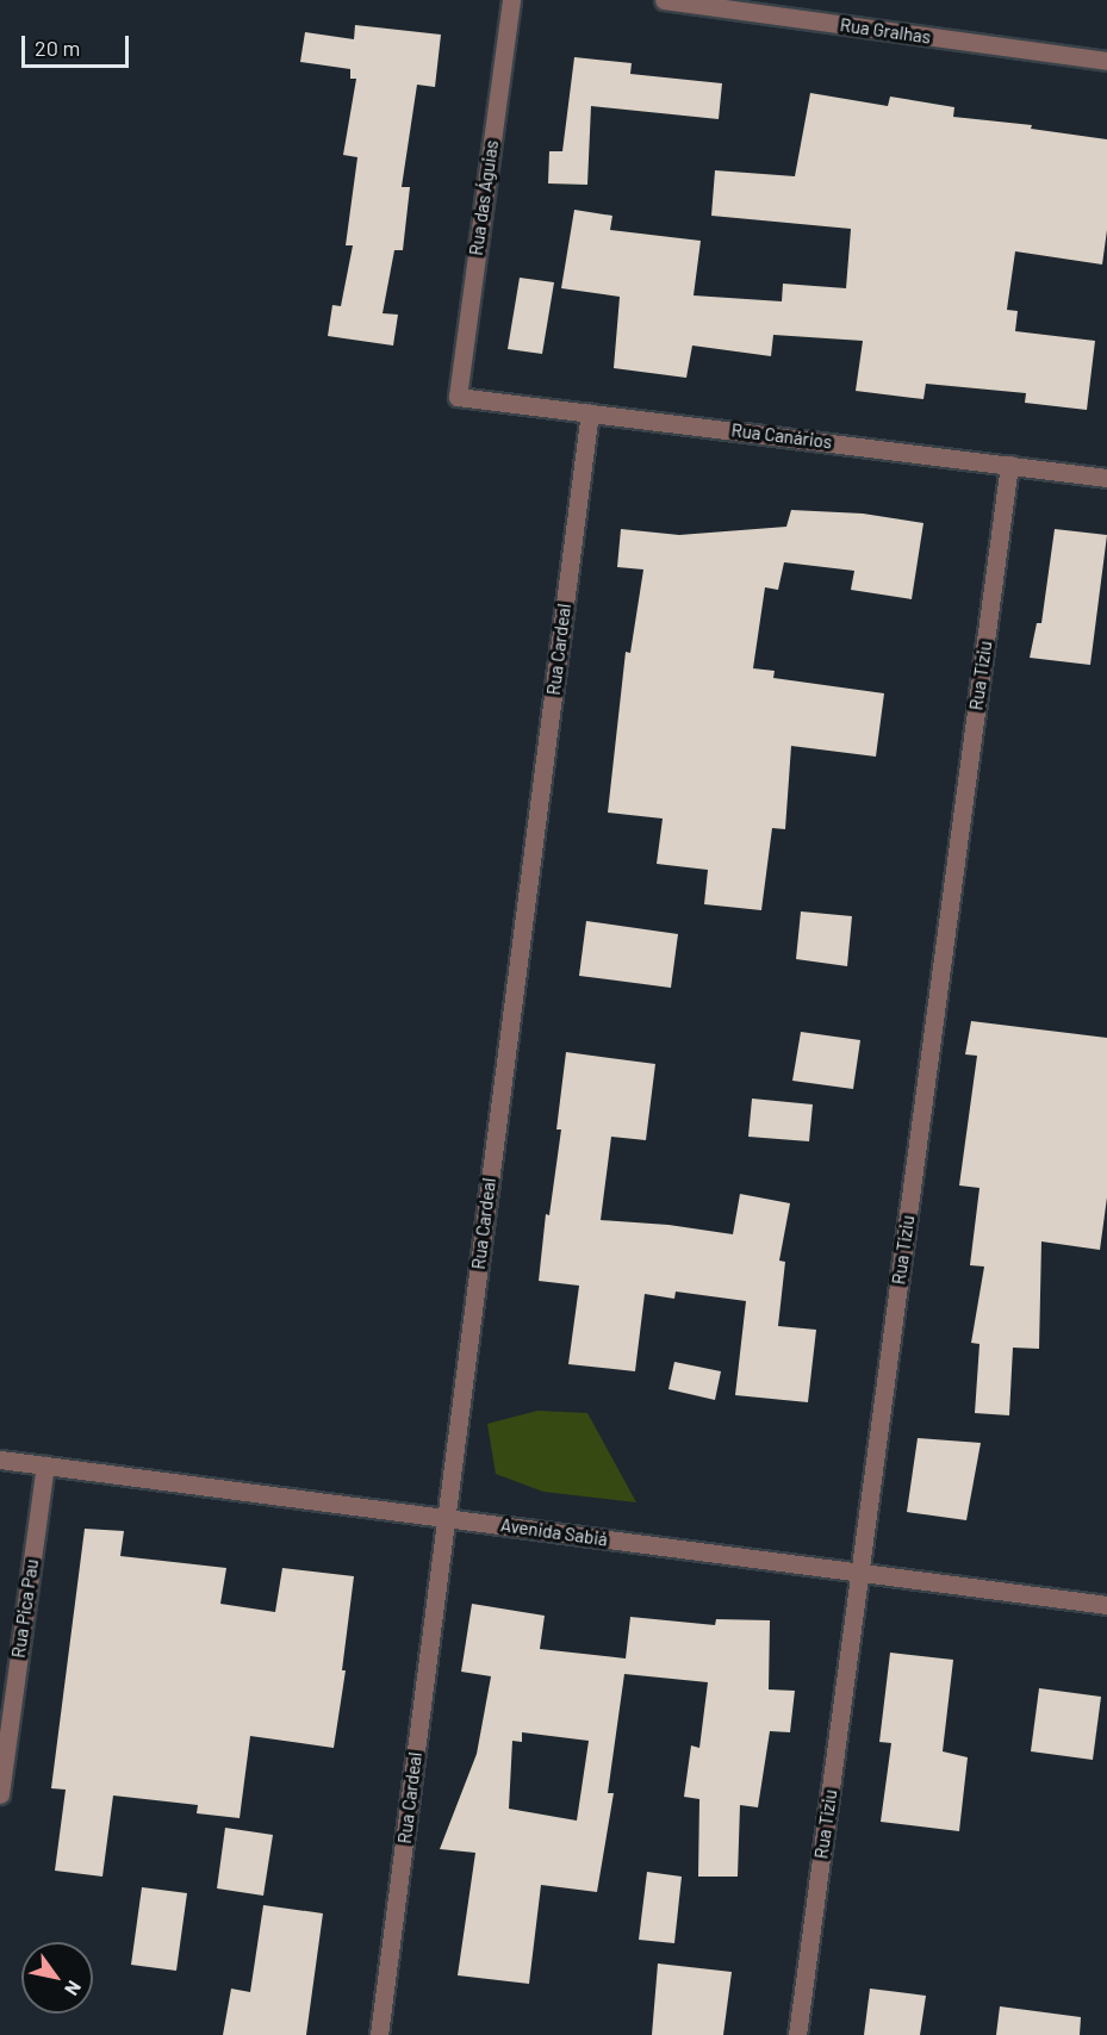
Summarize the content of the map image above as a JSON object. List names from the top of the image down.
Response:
{
  "streets": {
    "street": [
      "Rua Gralhas",
      "Rua das Águias",
      "Rua Canários",
      "Rua Cardeal",
      "Rua Tiziu",
      "Avenida Sabiá",
      "Rua Pica Pau"
    ]
  },
  "crossings": [
    ["Rua das Águias", "Rua Canários"],
    ["Rua Canários", "Rua Cardeal"],
    ["Rua Canários", "Rua Tiziu"],
    ["Rua Cardeal", "Avenida Sabiá"],
    ["Rua Tiziu", "Avenida Sabiá"],
    ["Avenida Sabiá", "Rua Pica Pau"]
  ],
  "scale_bar": "20 m",
  "north": "bottom right"
}
